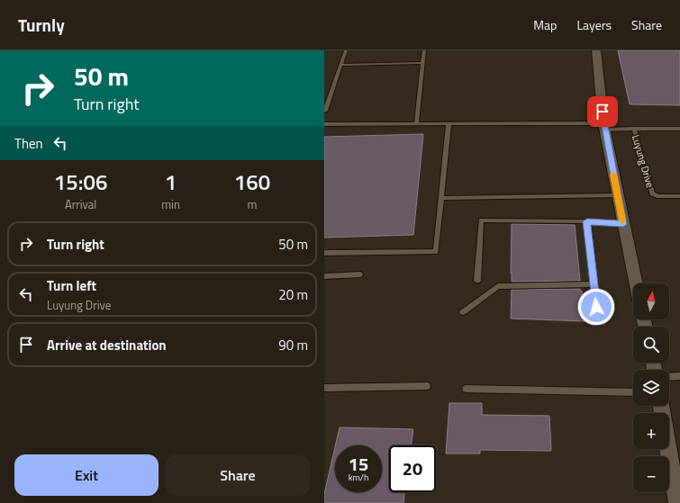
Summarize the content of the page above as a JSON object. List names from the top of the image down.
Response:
{
  "streets": {
    "lane": ["Luyung Drive"]
  },
  "north": "top",
  "page": {
    "header": "Turnly",
    "nav": ["Map", "Layers", "Share"],
    "turn": ["50 m", "Turn right"],
    "then": "Then",
    "eta": [
      "15:06",
      "Arrival",
      "1",
      "min",
      "160",
      "m"
    ],
    "list": [
      {
        "name": "Turn right",
        "value": "50 m"
      },
      {
        "name": "Turn left",
        "note": "Luyung Drive",
        "value": "20 m"
      },
      {
        "name": "Arrive at destination",
        "value": "90 m"
      }
    ],
    "map_buttons": ["+", "−"],
    "speed": "15 km/h",
    "limit": "20",
    "buttons": ["Exit", "Share"]
  }
}
